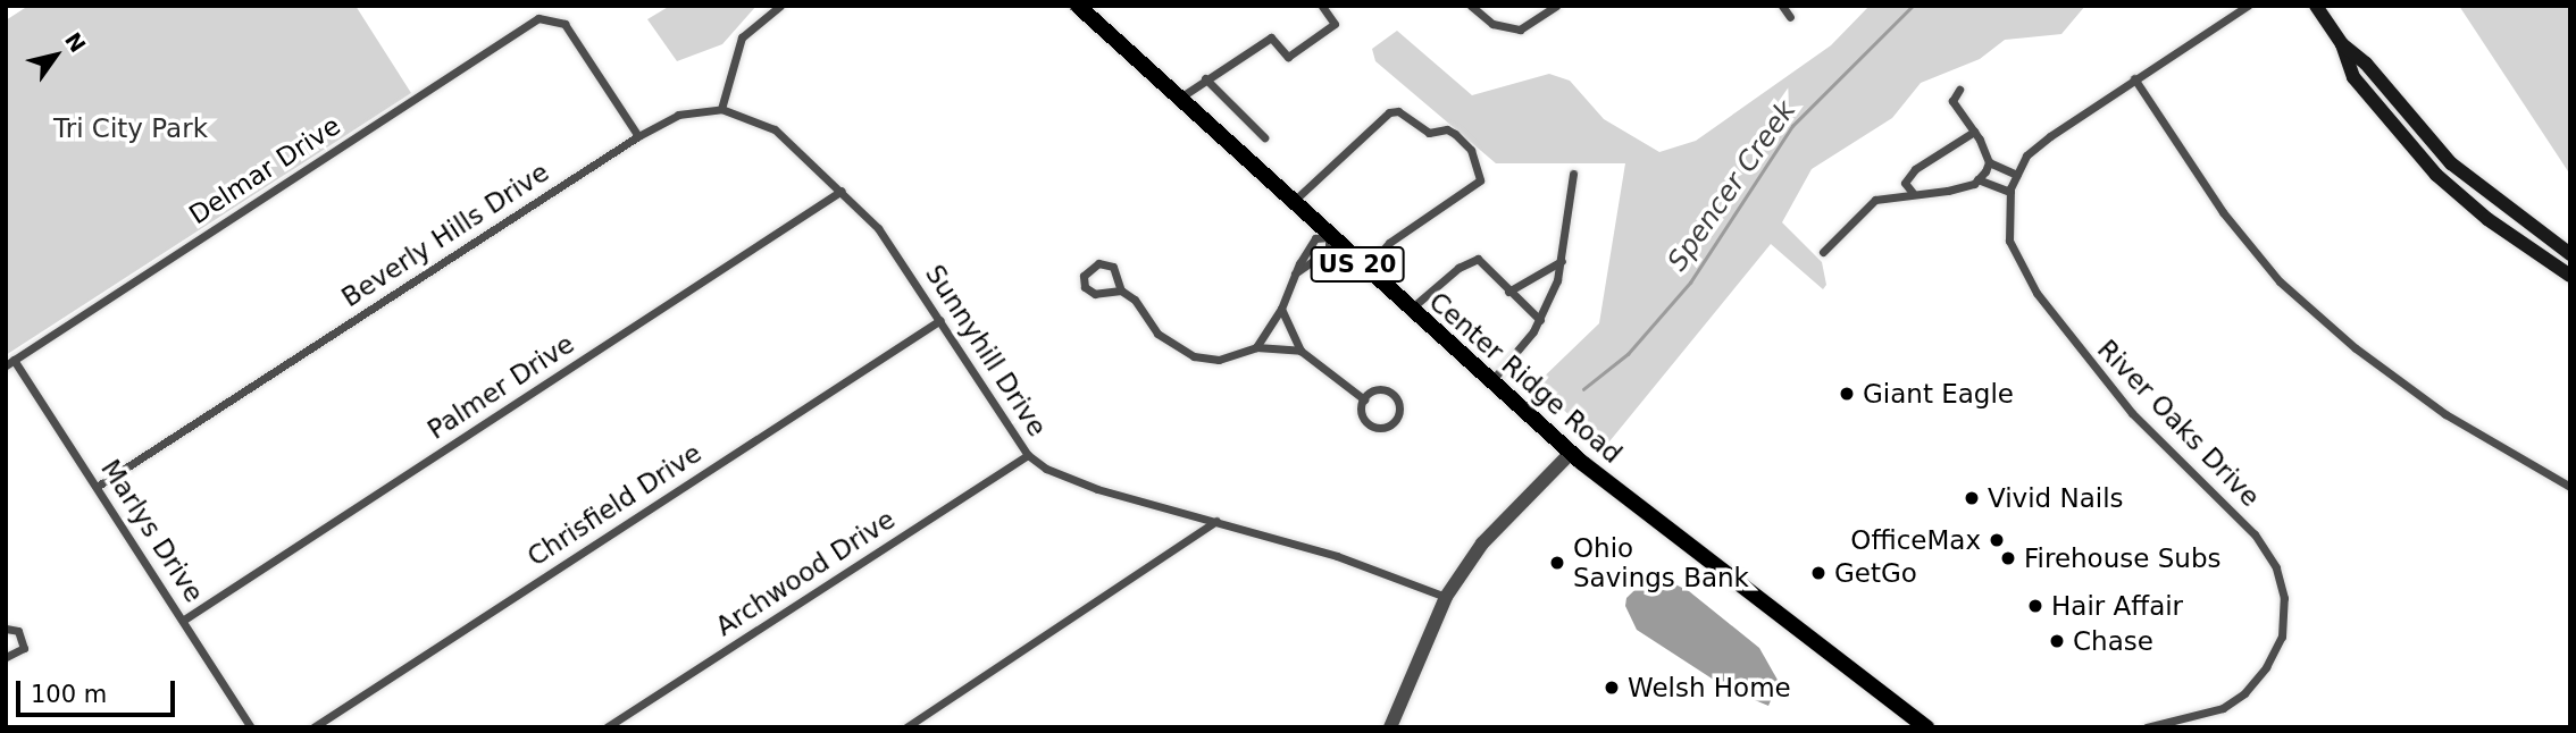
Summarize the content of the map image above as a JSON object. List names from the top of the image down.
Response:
{
  "streets": {
    "main road": ["US 20", "Center Ridge Road"],
    "street": [
      "Delmar Drive",
      "Beverly Hills Drive",
      "Sunnyhill Drive",
      "Palmer Drive",
      "River Oaks Drive",
      "Chrisfield Drive",
      "Marlys Drive",
      "Archwood Drive"
    ]
  },
  "crossings": [
    ["Delmar Drive", "Beverly Hills Drive"],
    ["Delmar Drive", "Marlys Drive"],
    ["Beverly Hills Drive", "Sunnyhill Drive"],
    ["Beverly Hills Drive", "Marlys Drive"],
    ["Sunnyhill Drive", "Palmer Drive"],
    ["Sunnyhill Drive", "Chrisfield Drive"],
    ["Sunnyhill Drive", "Archwood Drive"],
    ["Palmer Drive", "Marlys Drive"]
  ],
  "water": ["Spencer Creek"],
  "parks": ["Tri City Park"],
  "places": [
    "Giant Eagle",
    "Vivid Nails",
    "OfficeMax",
    "Firehouse Subs",
    "Ohio Savings Bank",
    "GetGo",
    "Hair Affair",
    "Chase",
    "Welsh Home"
  ],
  "scale_bar": "100 m",
  "north": "top right"
}
